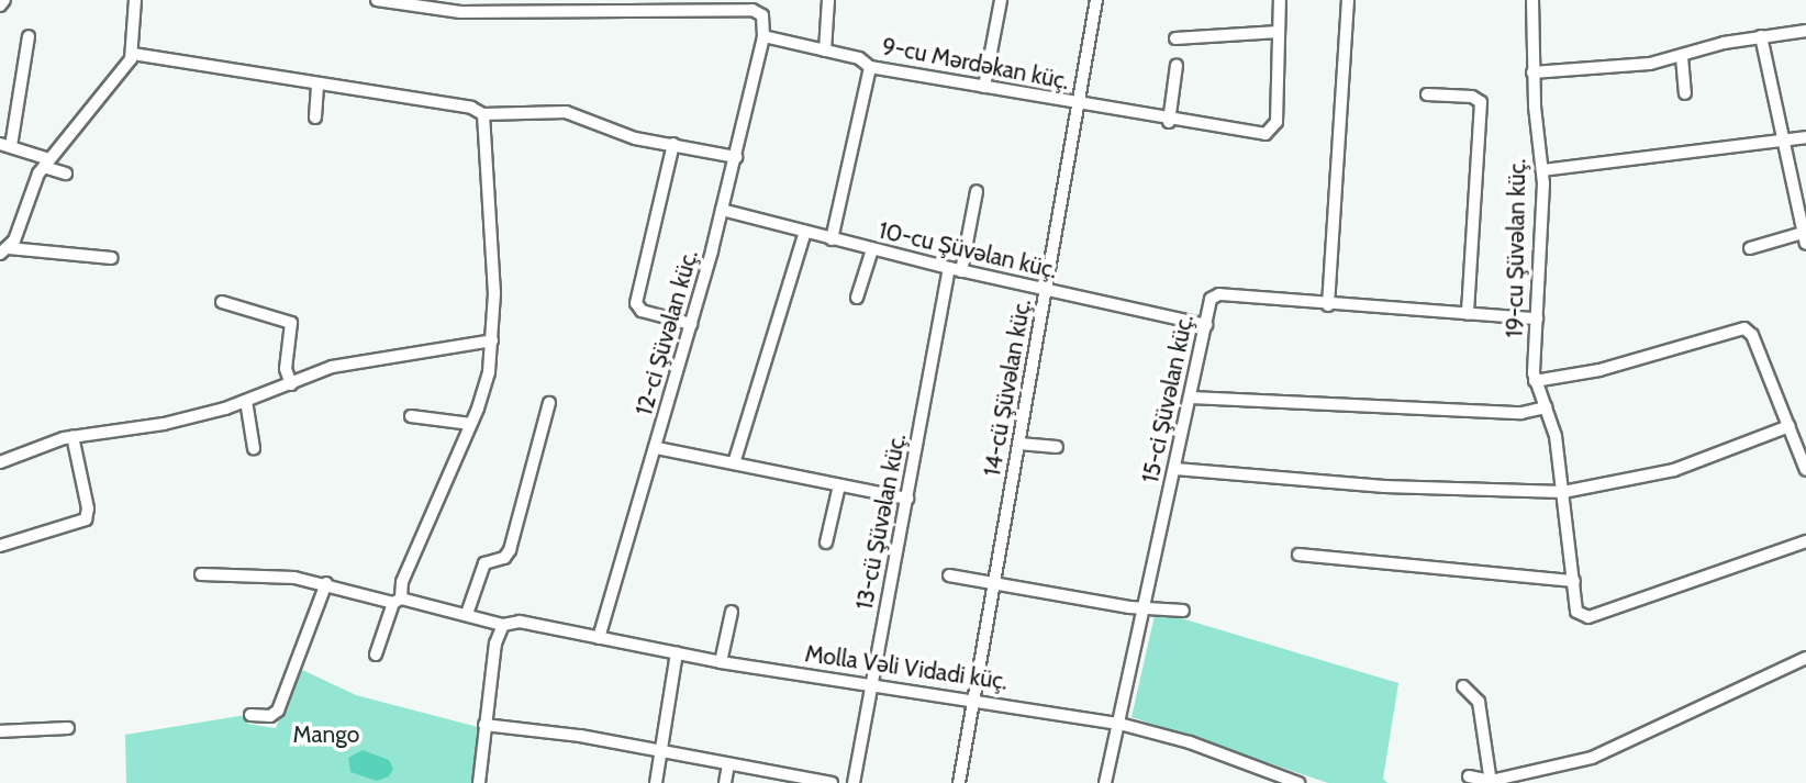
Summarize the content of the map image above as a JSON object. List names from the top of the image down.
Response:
{
  "streets": {
    "street": [
      "9-cu Mərdəkan küç.",
      "19-cu Şüvəlan küç.",
      "10-cu Şüvəlan küç.",
      "12-ci Şüvəlan küç.",
      "14-cü Şüvəlan küç.",
      "15-ci Şüvəlan küç.",
      "13-cü Şüvəlan küç.",
      "Molla Vəli Vidadi küç."
    ]
  },
  "crossings": [
    ["9-cu Mərdəkan küç.", "12-ci Şüvəlan küç."],
    ["9-cu Mərdəkan küç.", "14-cü Şüvəlan küç."],
    ["19-cu Şüvəlan küç.", "15-ci Şüvəlan küç."],
    ["10-cu Şüvəlan küç.", "12-ci Şüvəlan küç."],
    ["10-cu Şüvəlan küç.", "14-cü Şüvəlan küç."],
    ["10-cu Şüvəlan küç.", "15-ci Şüvəlan küç."],
    ["10-cu Şüvəlan küç.", "13-cü Şüvəlan küç."],
    ["12-ci Şüvəlan küç.", "Molla Vəli Vidadi küç."],
    ["14-cü Şüvəlan küç.", "Molla Vəli Vidadi küç."],
    ["15-ci Şüvəlan küç.", "Molla Vəli Vidadi küç."],
    ["13-cü Şüvəlan küç.", "Molla Vəli Vidadi küç."]
  ],
  "parks": ["Mango"]
}
